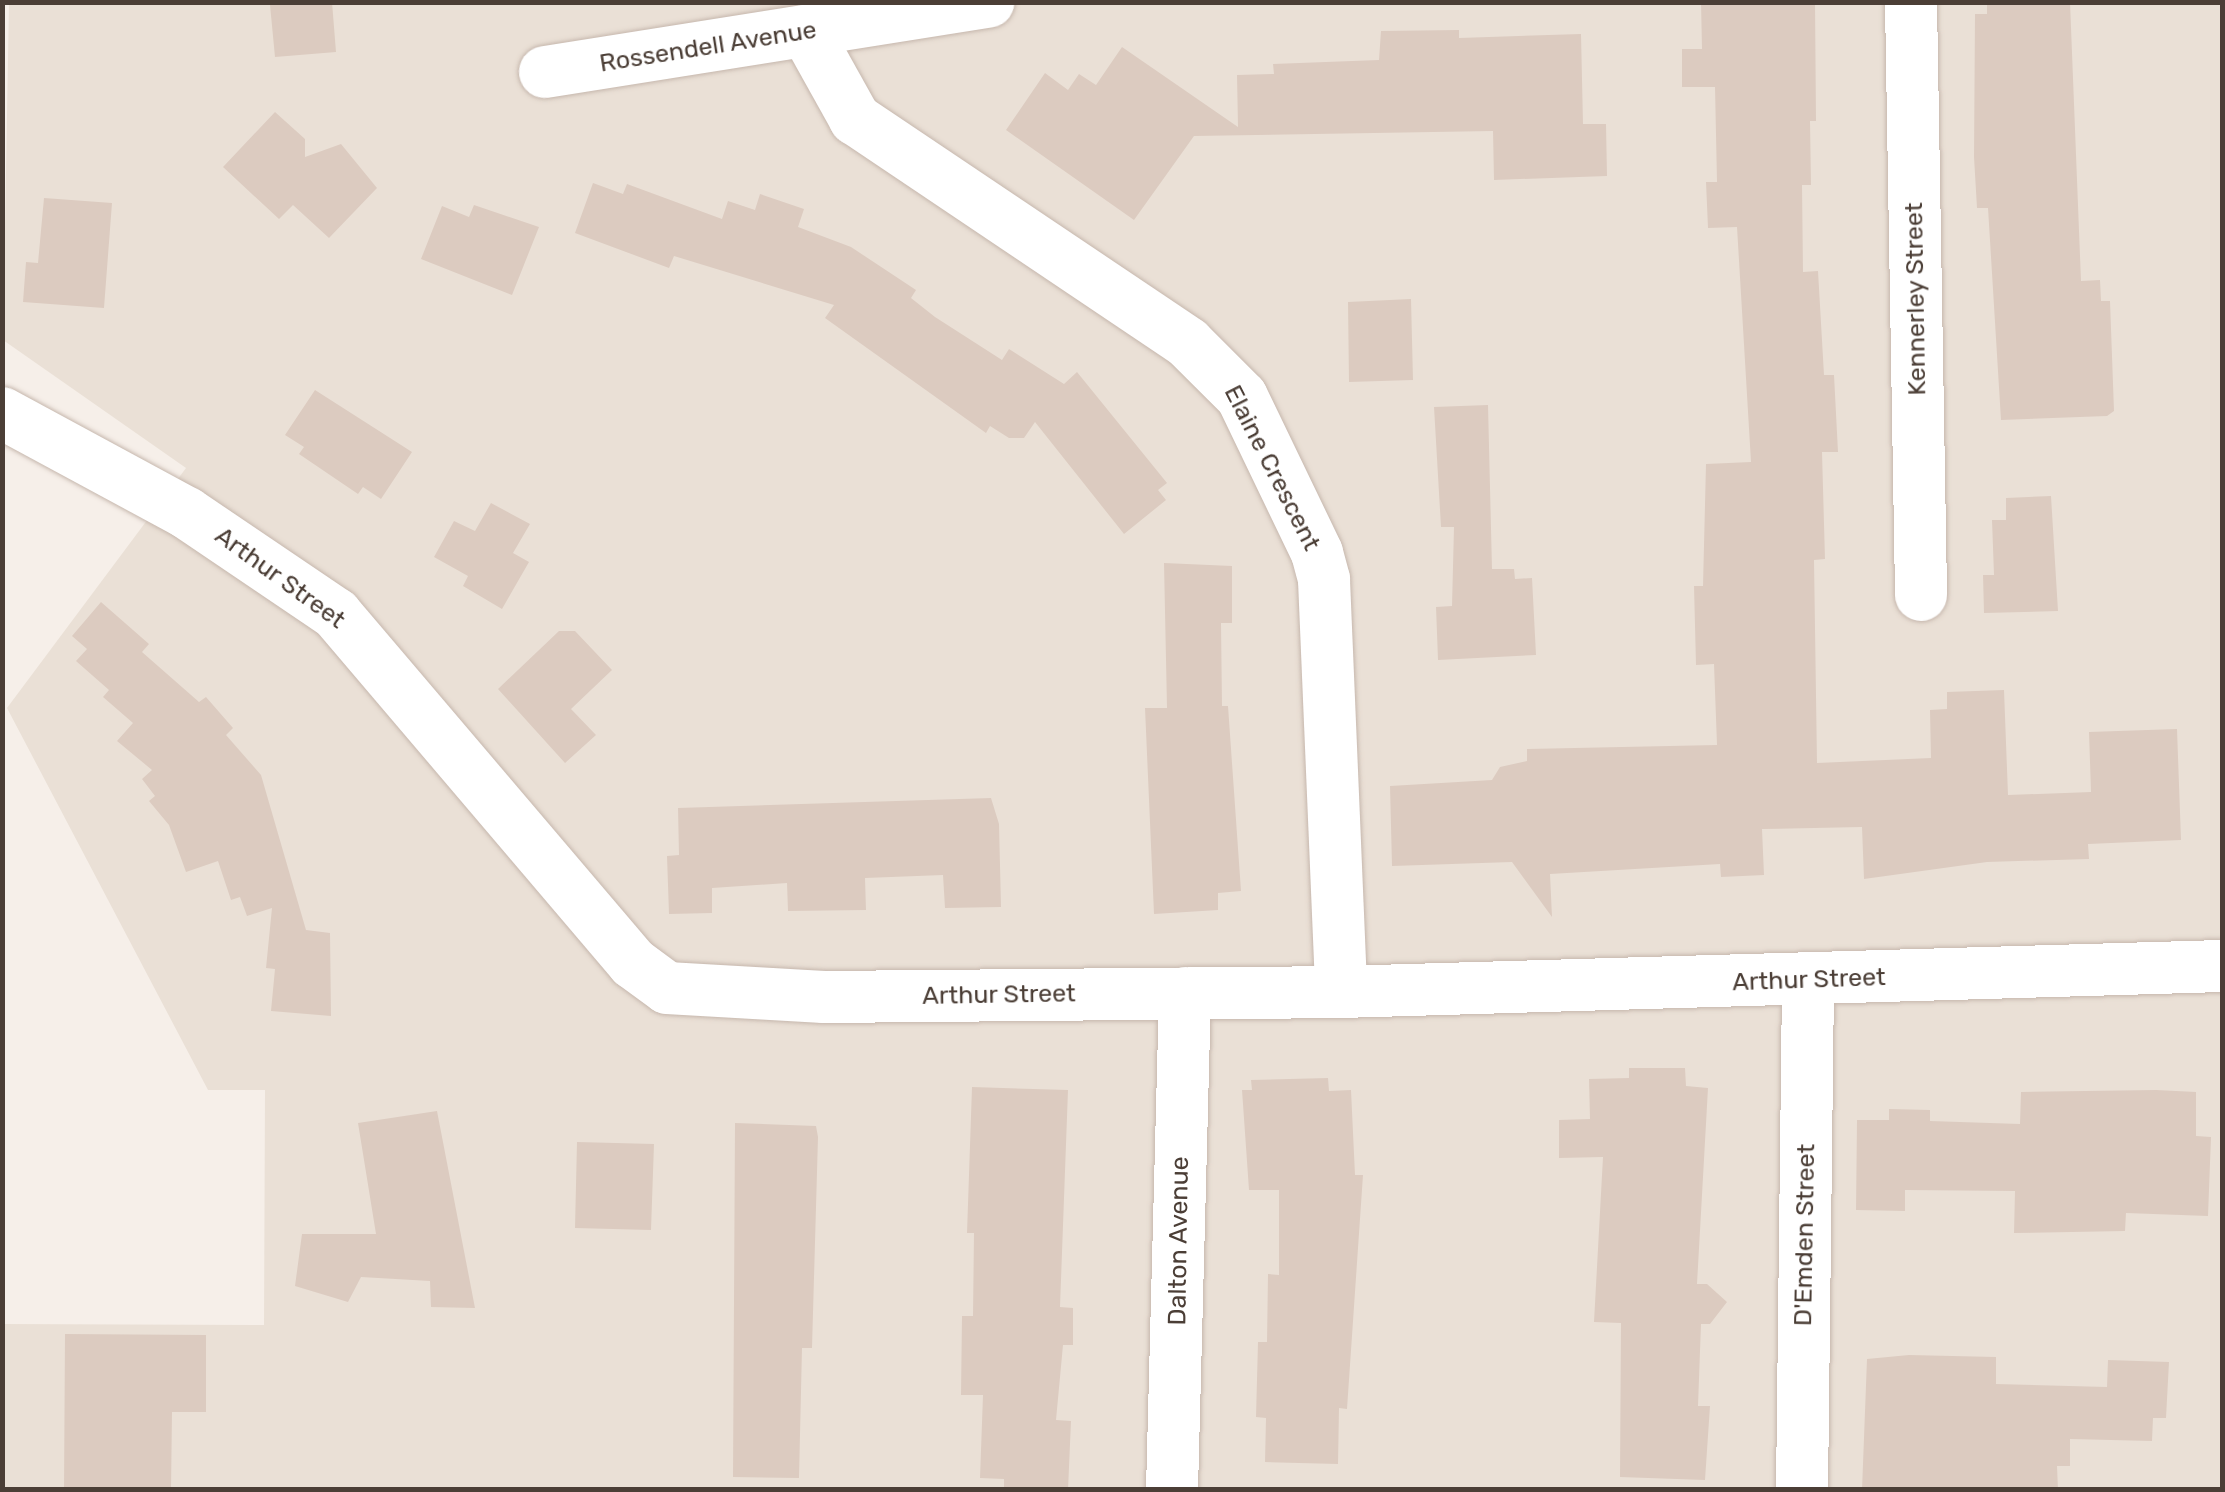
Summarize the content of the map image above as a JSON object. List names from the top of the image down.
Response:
{
  "streets": {
    "street": [
      "Rossendell Avenue",
      "Kennerley Street",
      "Elaine Crescent",
      "Arthur Street",
      "D'Emden Street",
      "Dalton Avenue"
    ]
  },
  "crossings": [
    ["Rossendell Avenue", "Elaine Crescent"],
    ["Elaine Crescent", "Arthur Street"],
    ["Arthur Street", "D'Emden Street"],
    ["Arthur Street", "Dalton Avenue"]
  ]
}
